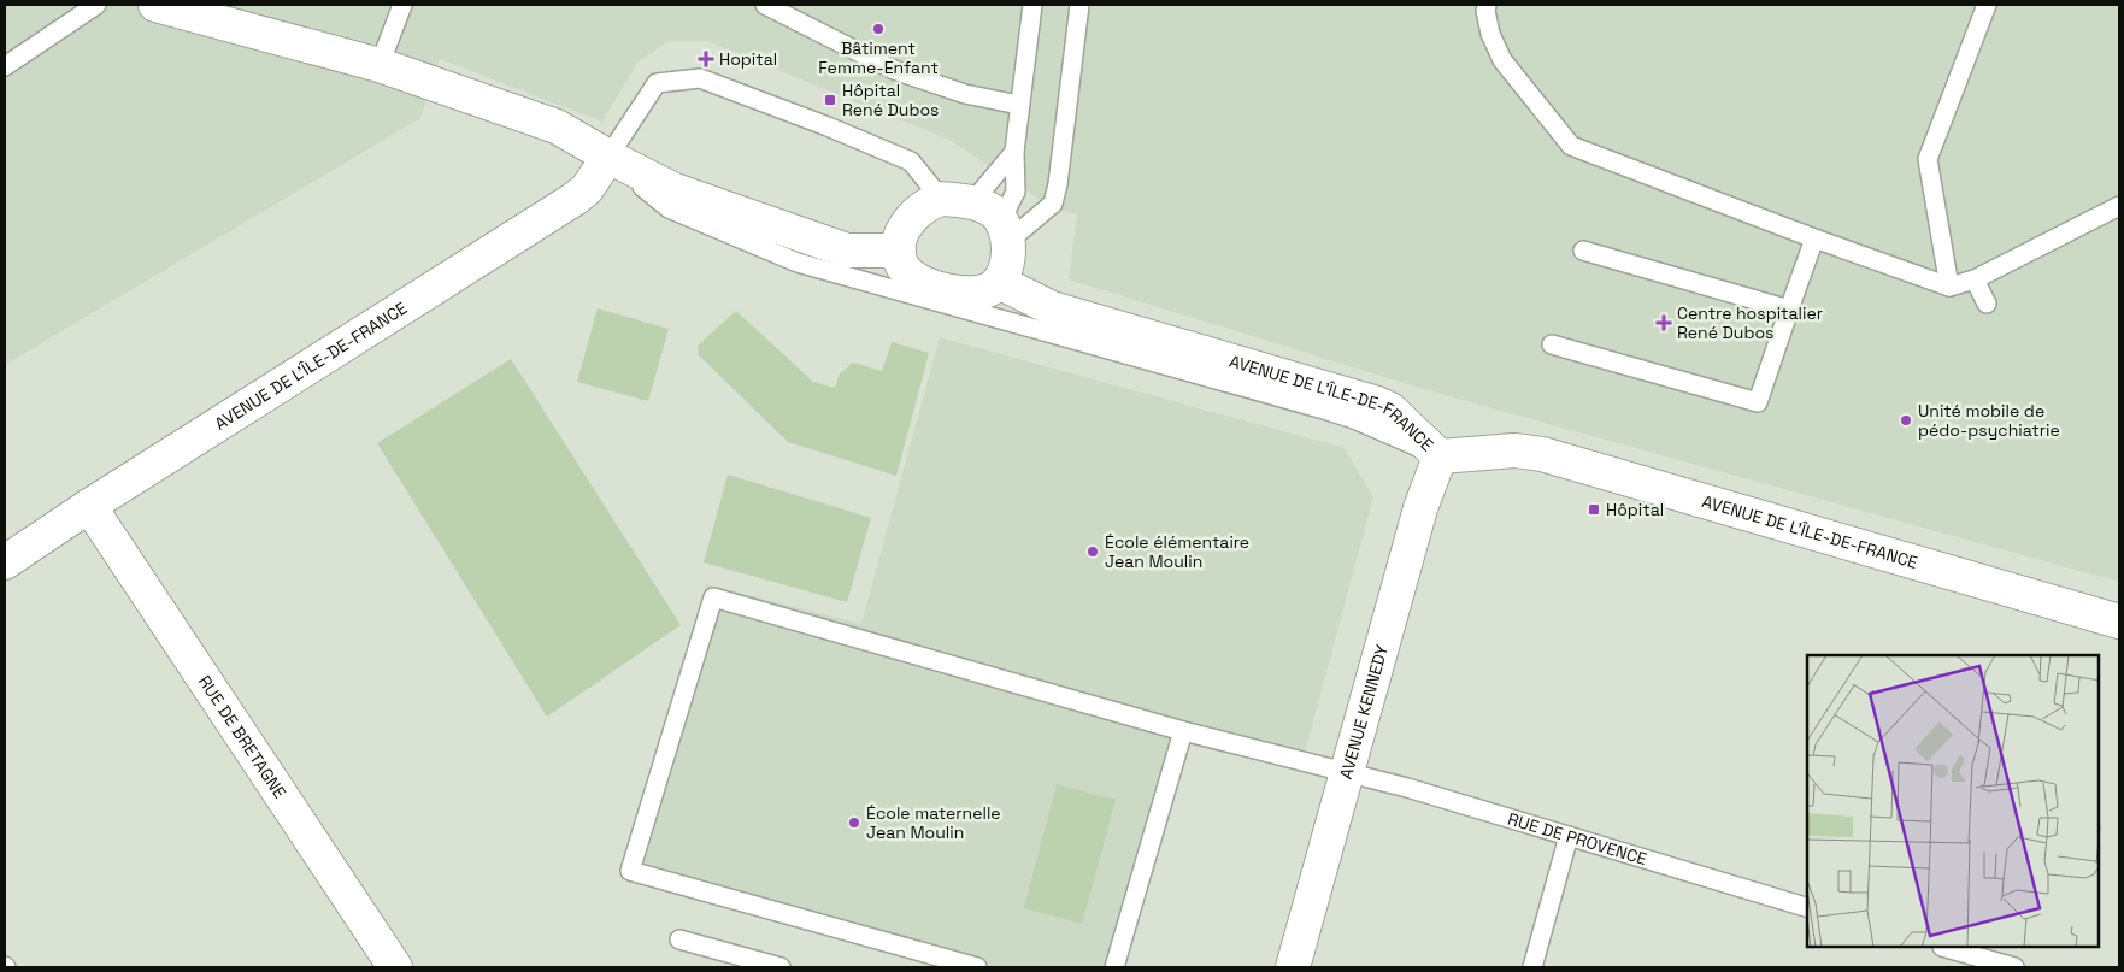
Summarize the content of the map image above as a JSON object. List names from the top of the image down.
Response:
{
  "streets": {
    "street": ["AVENUE DE L'ÎLE-DE-FRANCE", "AVENUE KENNEDY", "RUE DE BRETAGNE"],
    "lane": ["RUE DE PROVENCE"]
  },
  "crossings": [
    ["AVENUE DE L'ÎLE-DE-FRANCE", "AVENUE KENNEDY"],
    ["AVENUE DE L'ÎLE-DE-FRANCE", "RUE DE BRETAGNE"],
    ["AVENUE KENNEDY", "RUE DE PROVENCE"]
  ],
  "places": {
    "other": [
      "Bâtiment Femme-Enfant",
      "Unité mobile de pédo-psychiatrie",
      "École élémentaire Jean Moulin",
      "École maternelle Jean Moulin"
    ],
    "health": ["Hopital", "Centre hospitalier René Dubos"],
    "transit": ["Hôpital René Dubos", "Hôpital"]
  }
}
